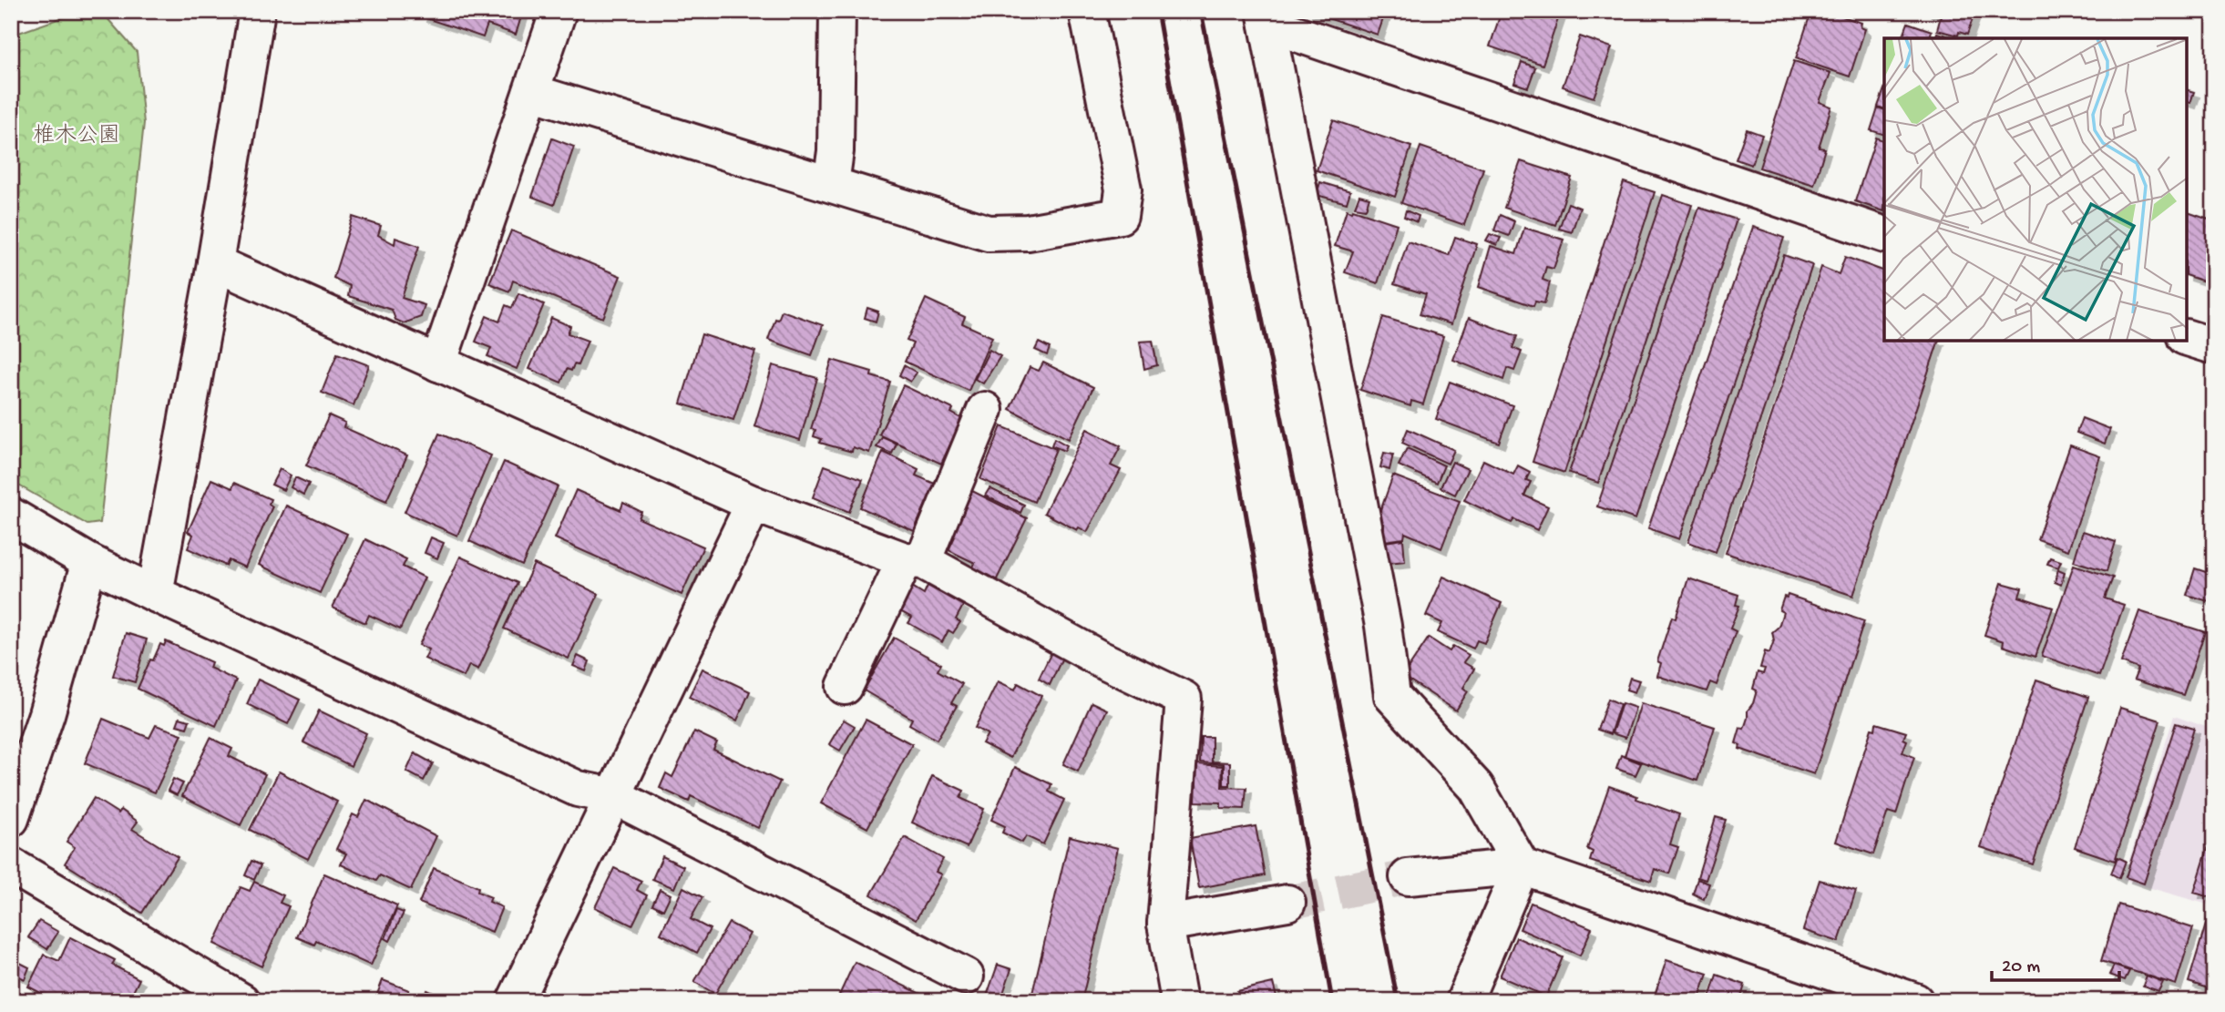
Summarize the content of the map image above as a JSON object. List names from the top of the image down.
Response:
{
  "parks": ["椎木公園"],
  "scale_bar": "20 m"
}
